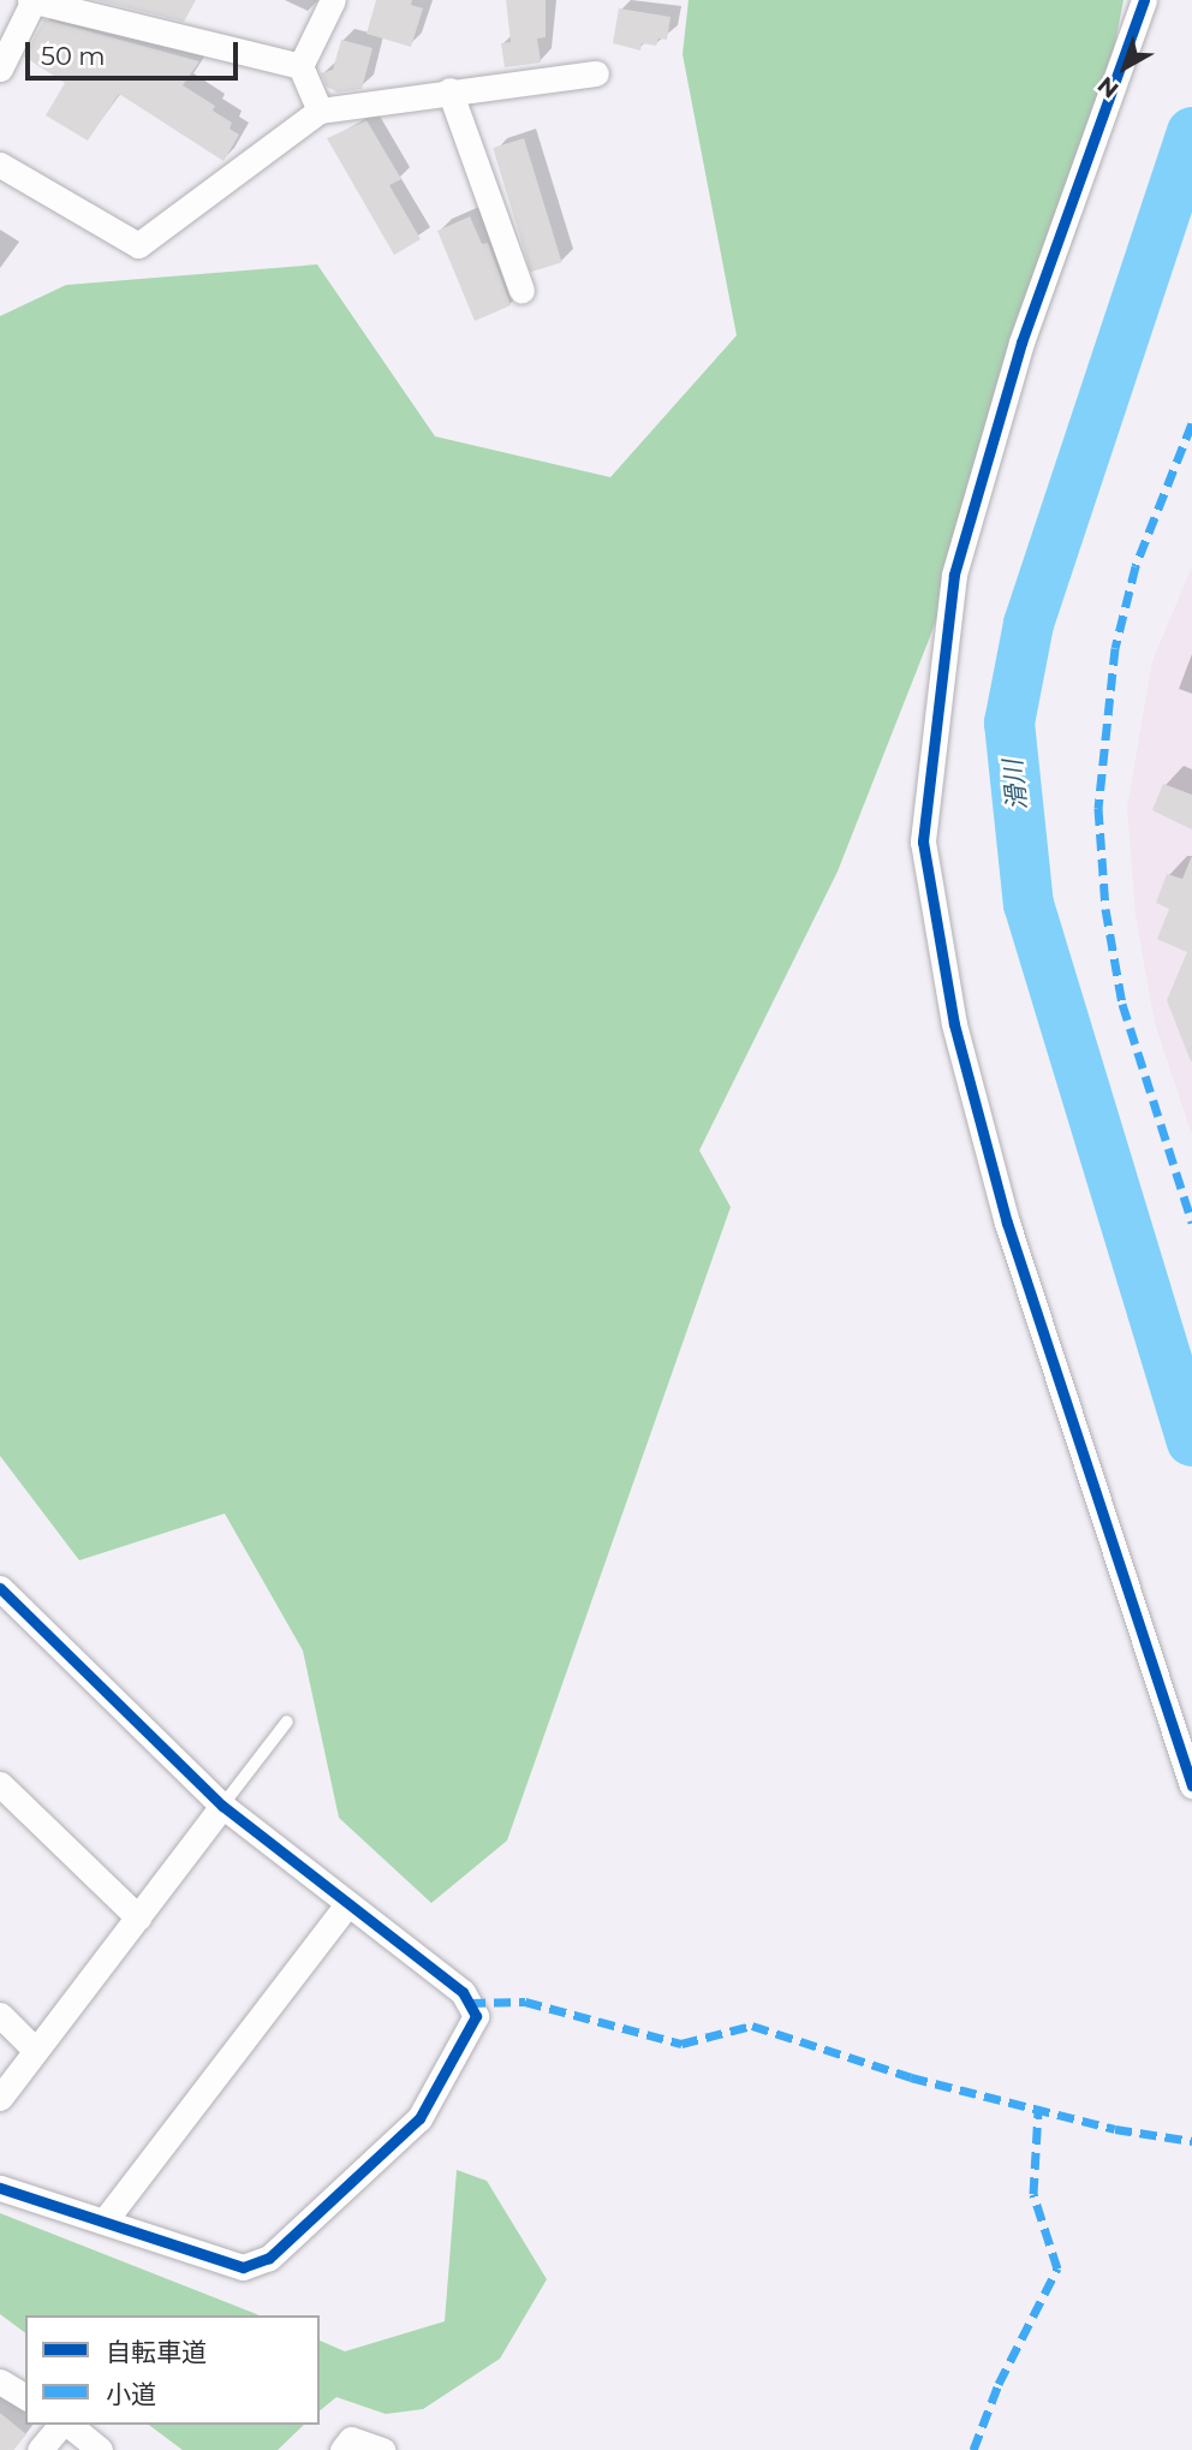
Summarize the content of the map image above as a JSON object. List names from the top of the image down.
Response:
{
  "water": ["滑川"],
  "legend": ["自転車道", "小道"],
  "scale_bar": "50 m",
  "north": "bottom left"
}
